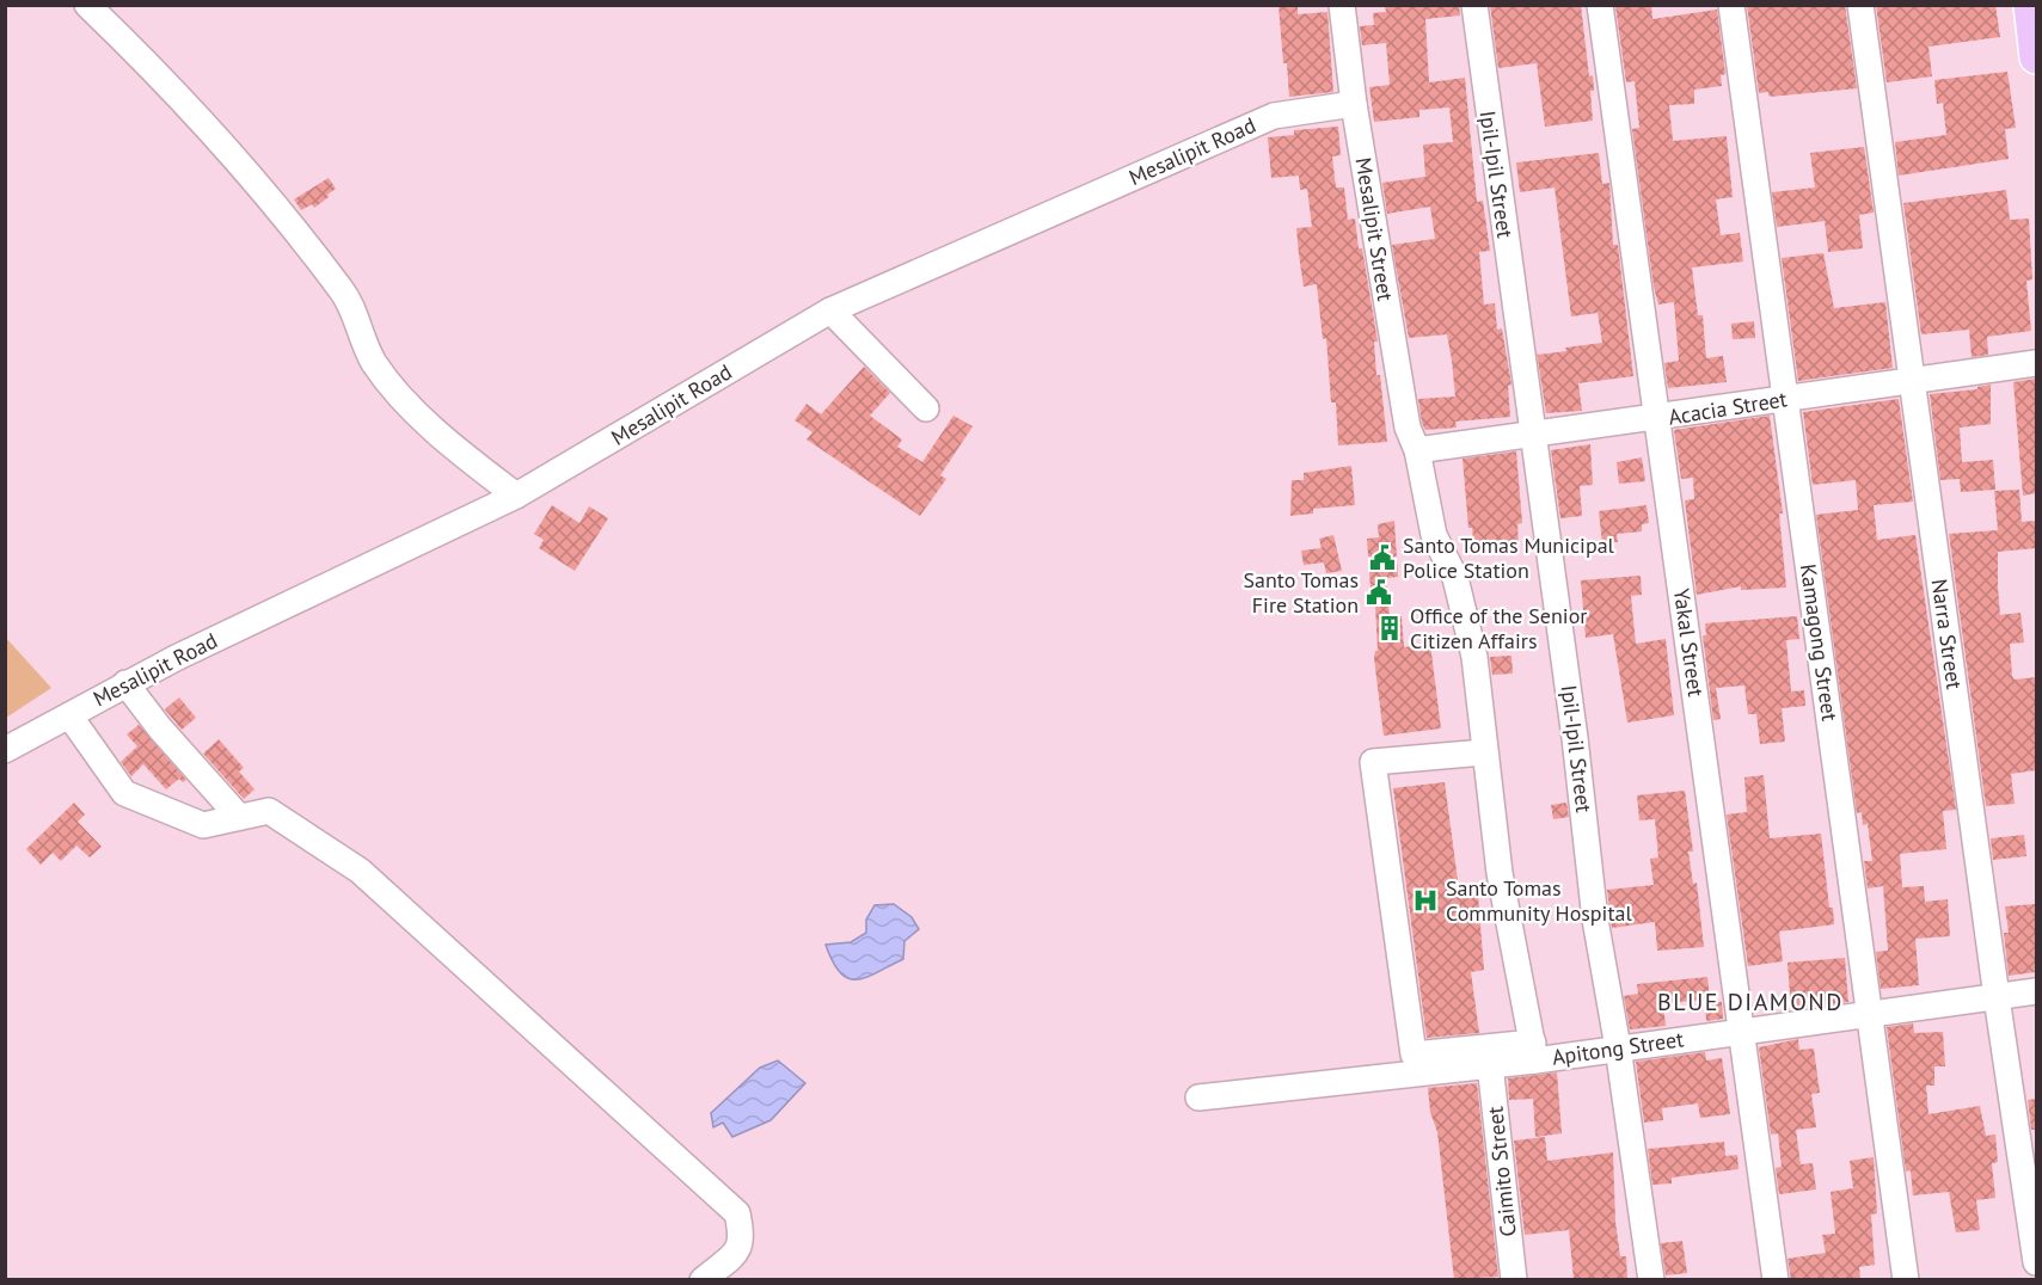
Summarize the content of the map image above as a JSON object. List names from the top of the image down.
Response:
{
  "streets": {
    "street": [
      "Mesalipit Road",
      "Ipil-Ipil Street",
      "Mesalipit Street",
      "Acacia Street",
      "Narra Street",
      "Yakal Street",
      "Kamagong Street",
      "Apitong Street",
      "Caimito Street"
    ]
  },
  "crossings": [
    ["Mesalipit Road", "Mesalipit Street"],
    ["Ipil-Ipil Street", "Acacia Street"],
    ["Ipil-Ipil Street", "Apitong Street"],
    ["Mesalipit Street", "Acacia Street"],
    ["Mesalipit Street", "Apitong Street"],
    ["Acacia Street", "Narra Street"],
    ["Acacia Street", "Yakal Street"],
    ["Acacia Street", "Kamagong Street"],
    ["Narra Street", "Apitong Street"],
    ["Yakal Street", "Apitong Street"],
    ["Kamagong Street", "Apitong Street"],
    ["Apitong Street", "Caimito Street"]
  ],
  "districts": ["BLUE DIAMOND"],
  "places": {
    "public building": ["Santo Tomas Municipal Police Station", "Santo Tomas Fire Station"],
    "building": ["Office of the Senior Citizen Affairs"],
    "hospital": ["Santo Tomas Community Hospital"]
  }
}
